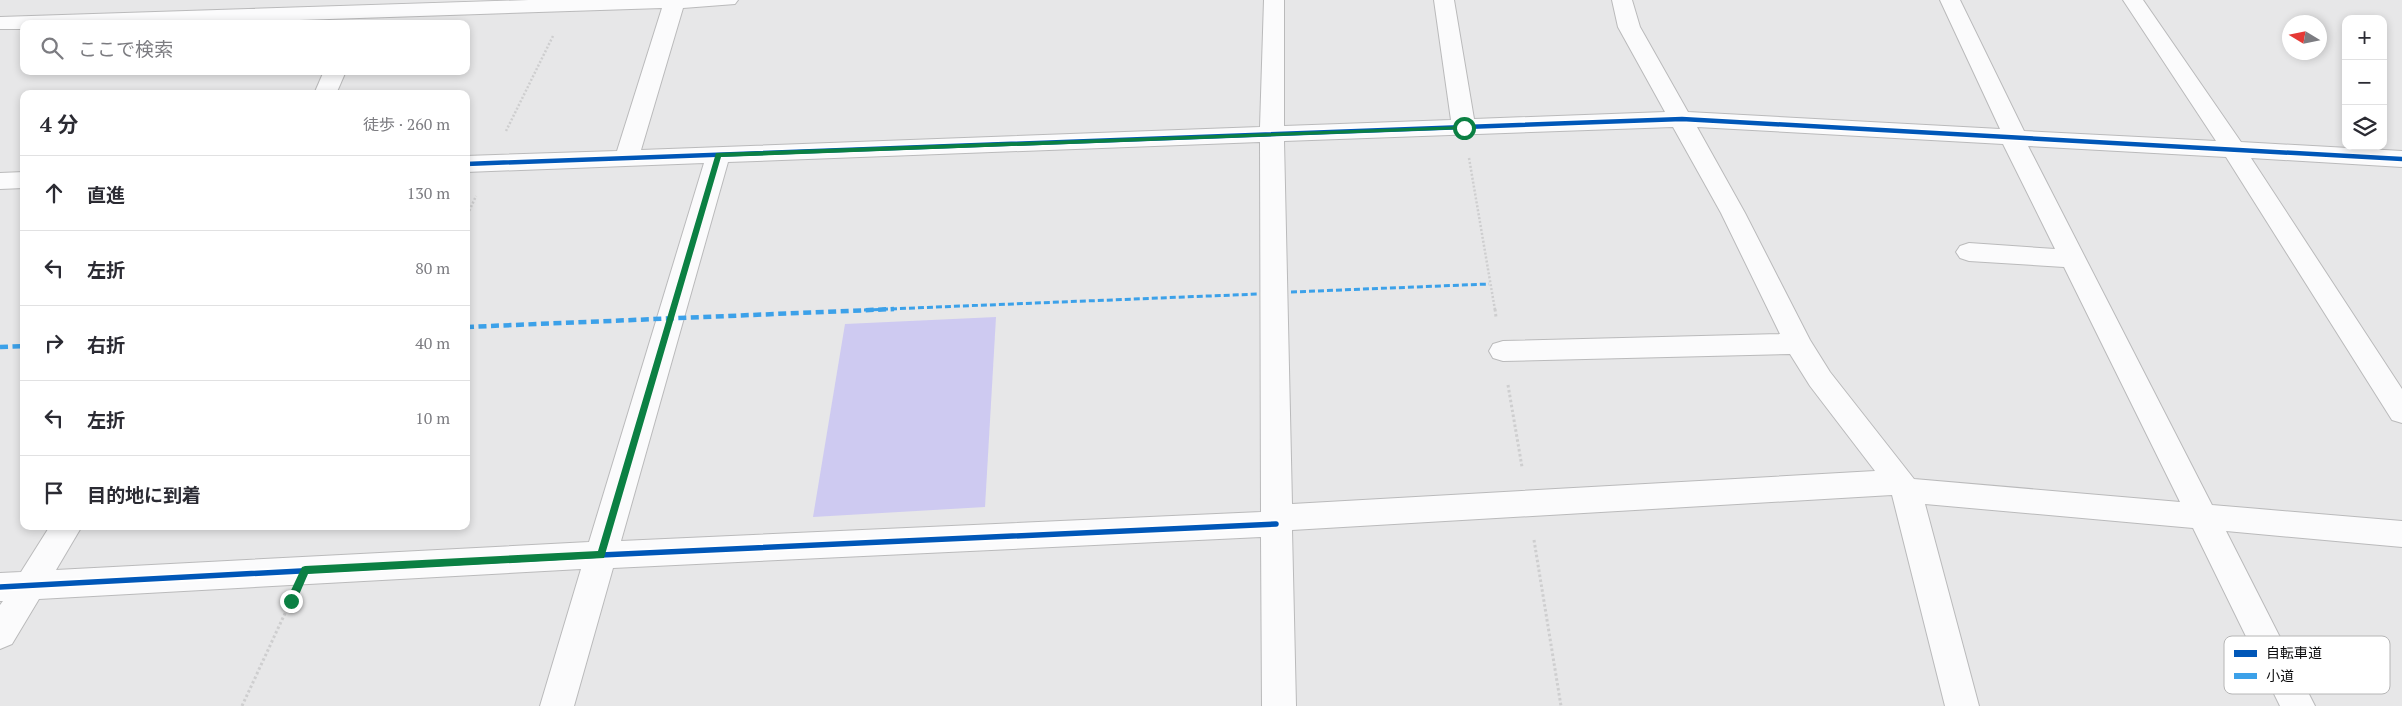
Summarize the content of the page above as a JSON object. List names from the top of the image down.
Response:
{
  "legend": ["自転車道", "小道"],
  "north": "left",
  "page": {
    "map_buttons": ["+", "−"],
    "search": "ここで検索",
    "heading": ["4 分", "徒歩 · 260 m"],
    "list": [
      ["直進", "130 m"],
      ["左折", "80 m"],
      ["右折", "40 m"],
      ["左折", "10 m"],
      "目的地に到着"
    ]
  }
}
